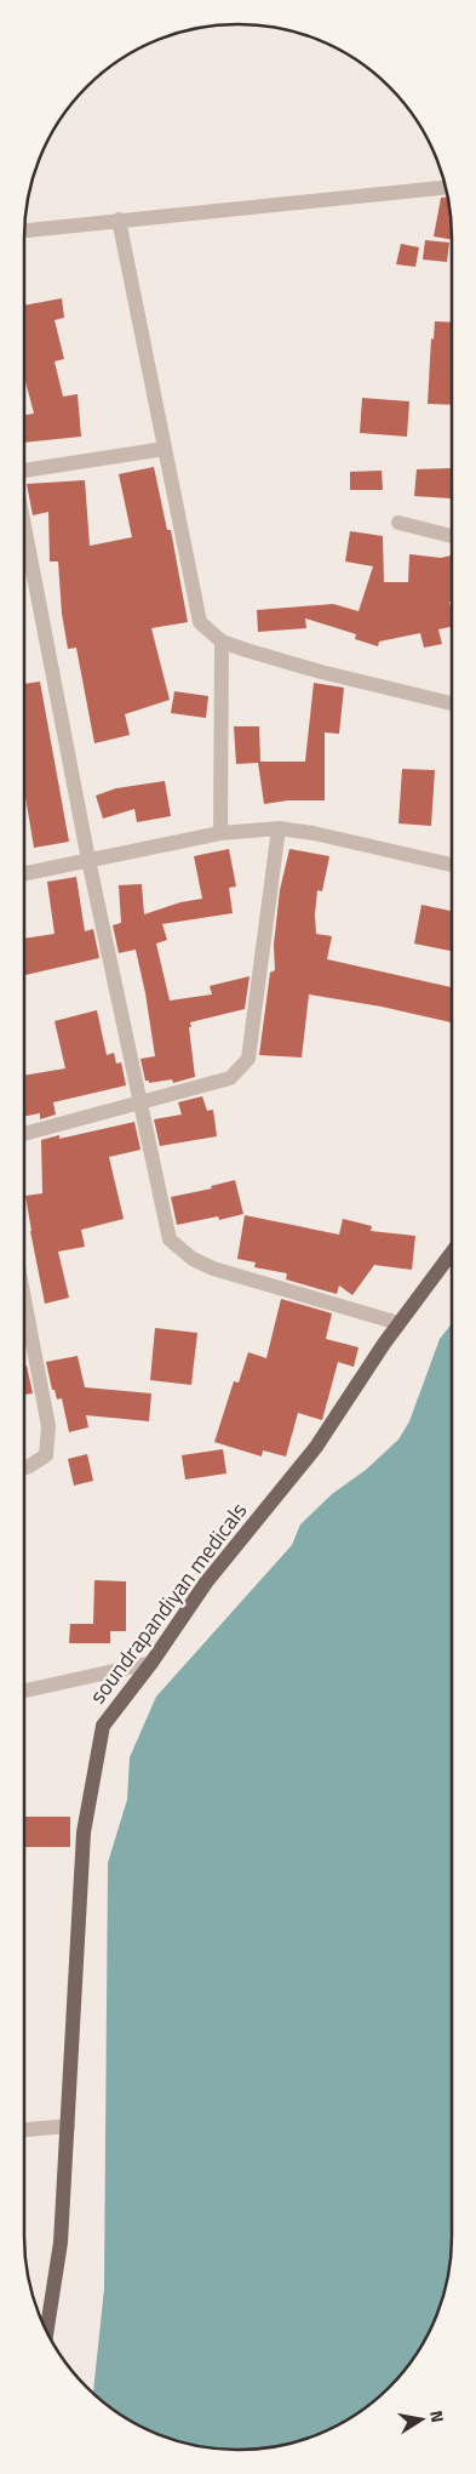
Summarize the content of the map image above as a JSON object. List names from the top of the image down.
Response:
{
  "streets": {
    "main road": ["soundrapandiyan medicals"]
  },
  "north": "right"
}
